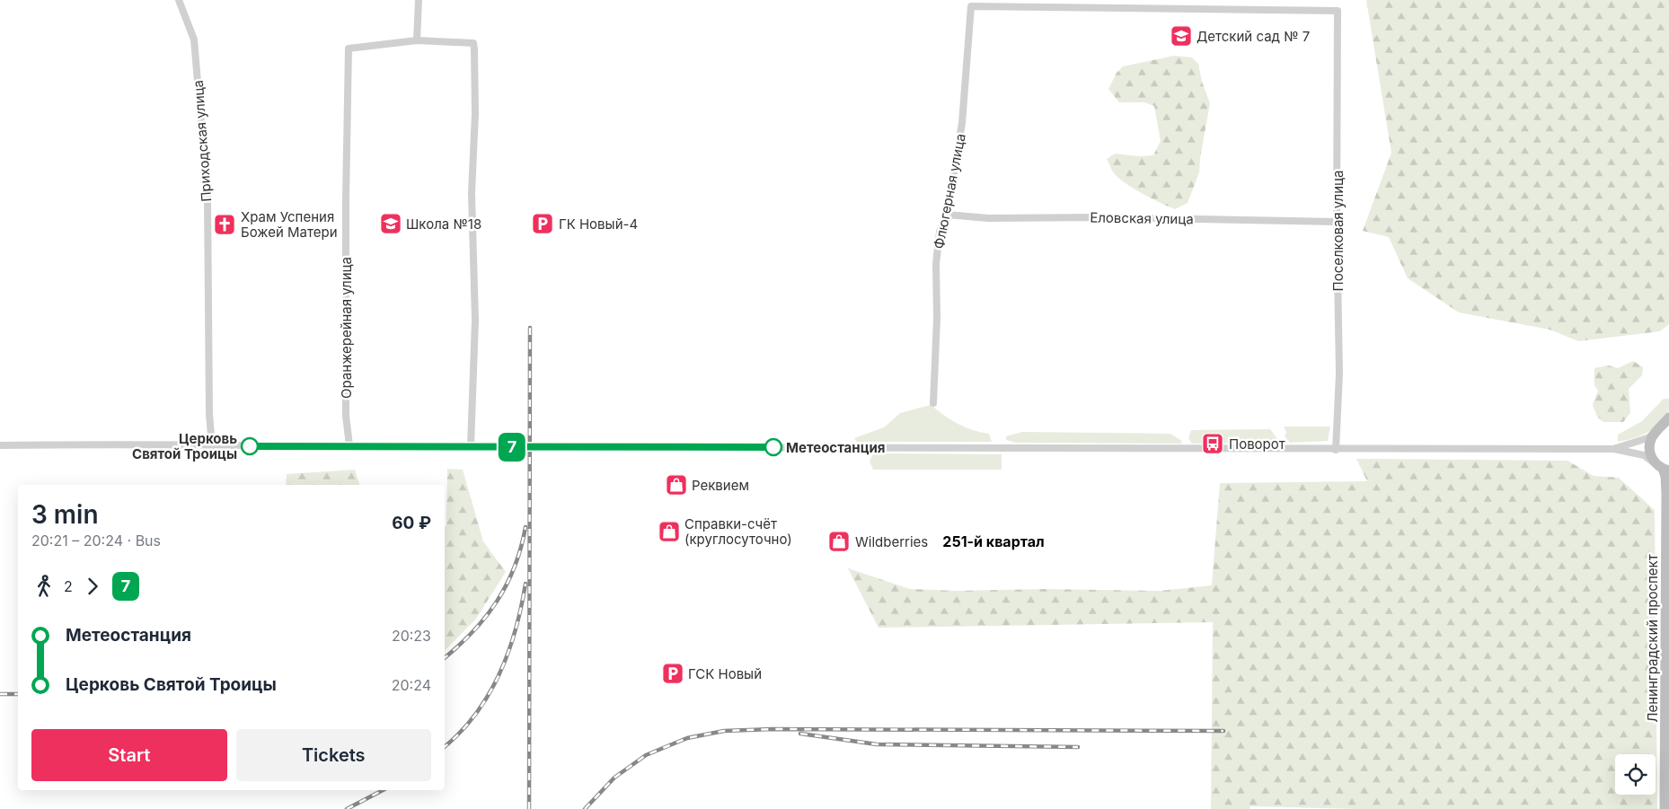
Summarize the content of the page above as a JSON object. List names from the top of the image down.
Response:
{
  "streets": {
    "main road": ["Ленинградский проспект"],
    "street": [
      "Приходская улица",
      "Флюгерная улица",
      "Еловская улица",
      "Поселковая улица",
      "Оранжерейная улица"
    ]
  },
  "crossings": [
    ["Флюгерная улица", "Еловская улица"],
    ["Флюгерная улица", "Поселковая улица"],
    ["Еловская улица", "Поселковая улица"]
  ],
  "districts": ["251-й квартал"],
  "places": {
    "school or university": ["Детский сад № 7", "Школа №18"],
    "parking": ["ГК Новый-4", "ГСК Новый"],
    "church": ["Храм Успения Божей Матери"],
    "bus stop": ["Поворот"],
    "other": ["Церковь Святой Троицы", "Метеостанция"],
    "shop": ["Реквием", "Справки-счёт (круглосуточно)", "Wildberries"]
  },
  "lines": ["bus line 7"],
  "page": {
    "on_map": "7",
    "heading": ["3 min", "20:21 – 20:24 · Bus", "60 ₽"],
    "legs": ["2", "7"],
    "list": [
      {
        "name": "Метеостанция",
        "value": "20:23"
      },
      {
        "name": "Церковь Святой Троицы",
        "value": "20:24"
      }
    ],
    "buttons": ["Start", "Tickets"]
  }
}
